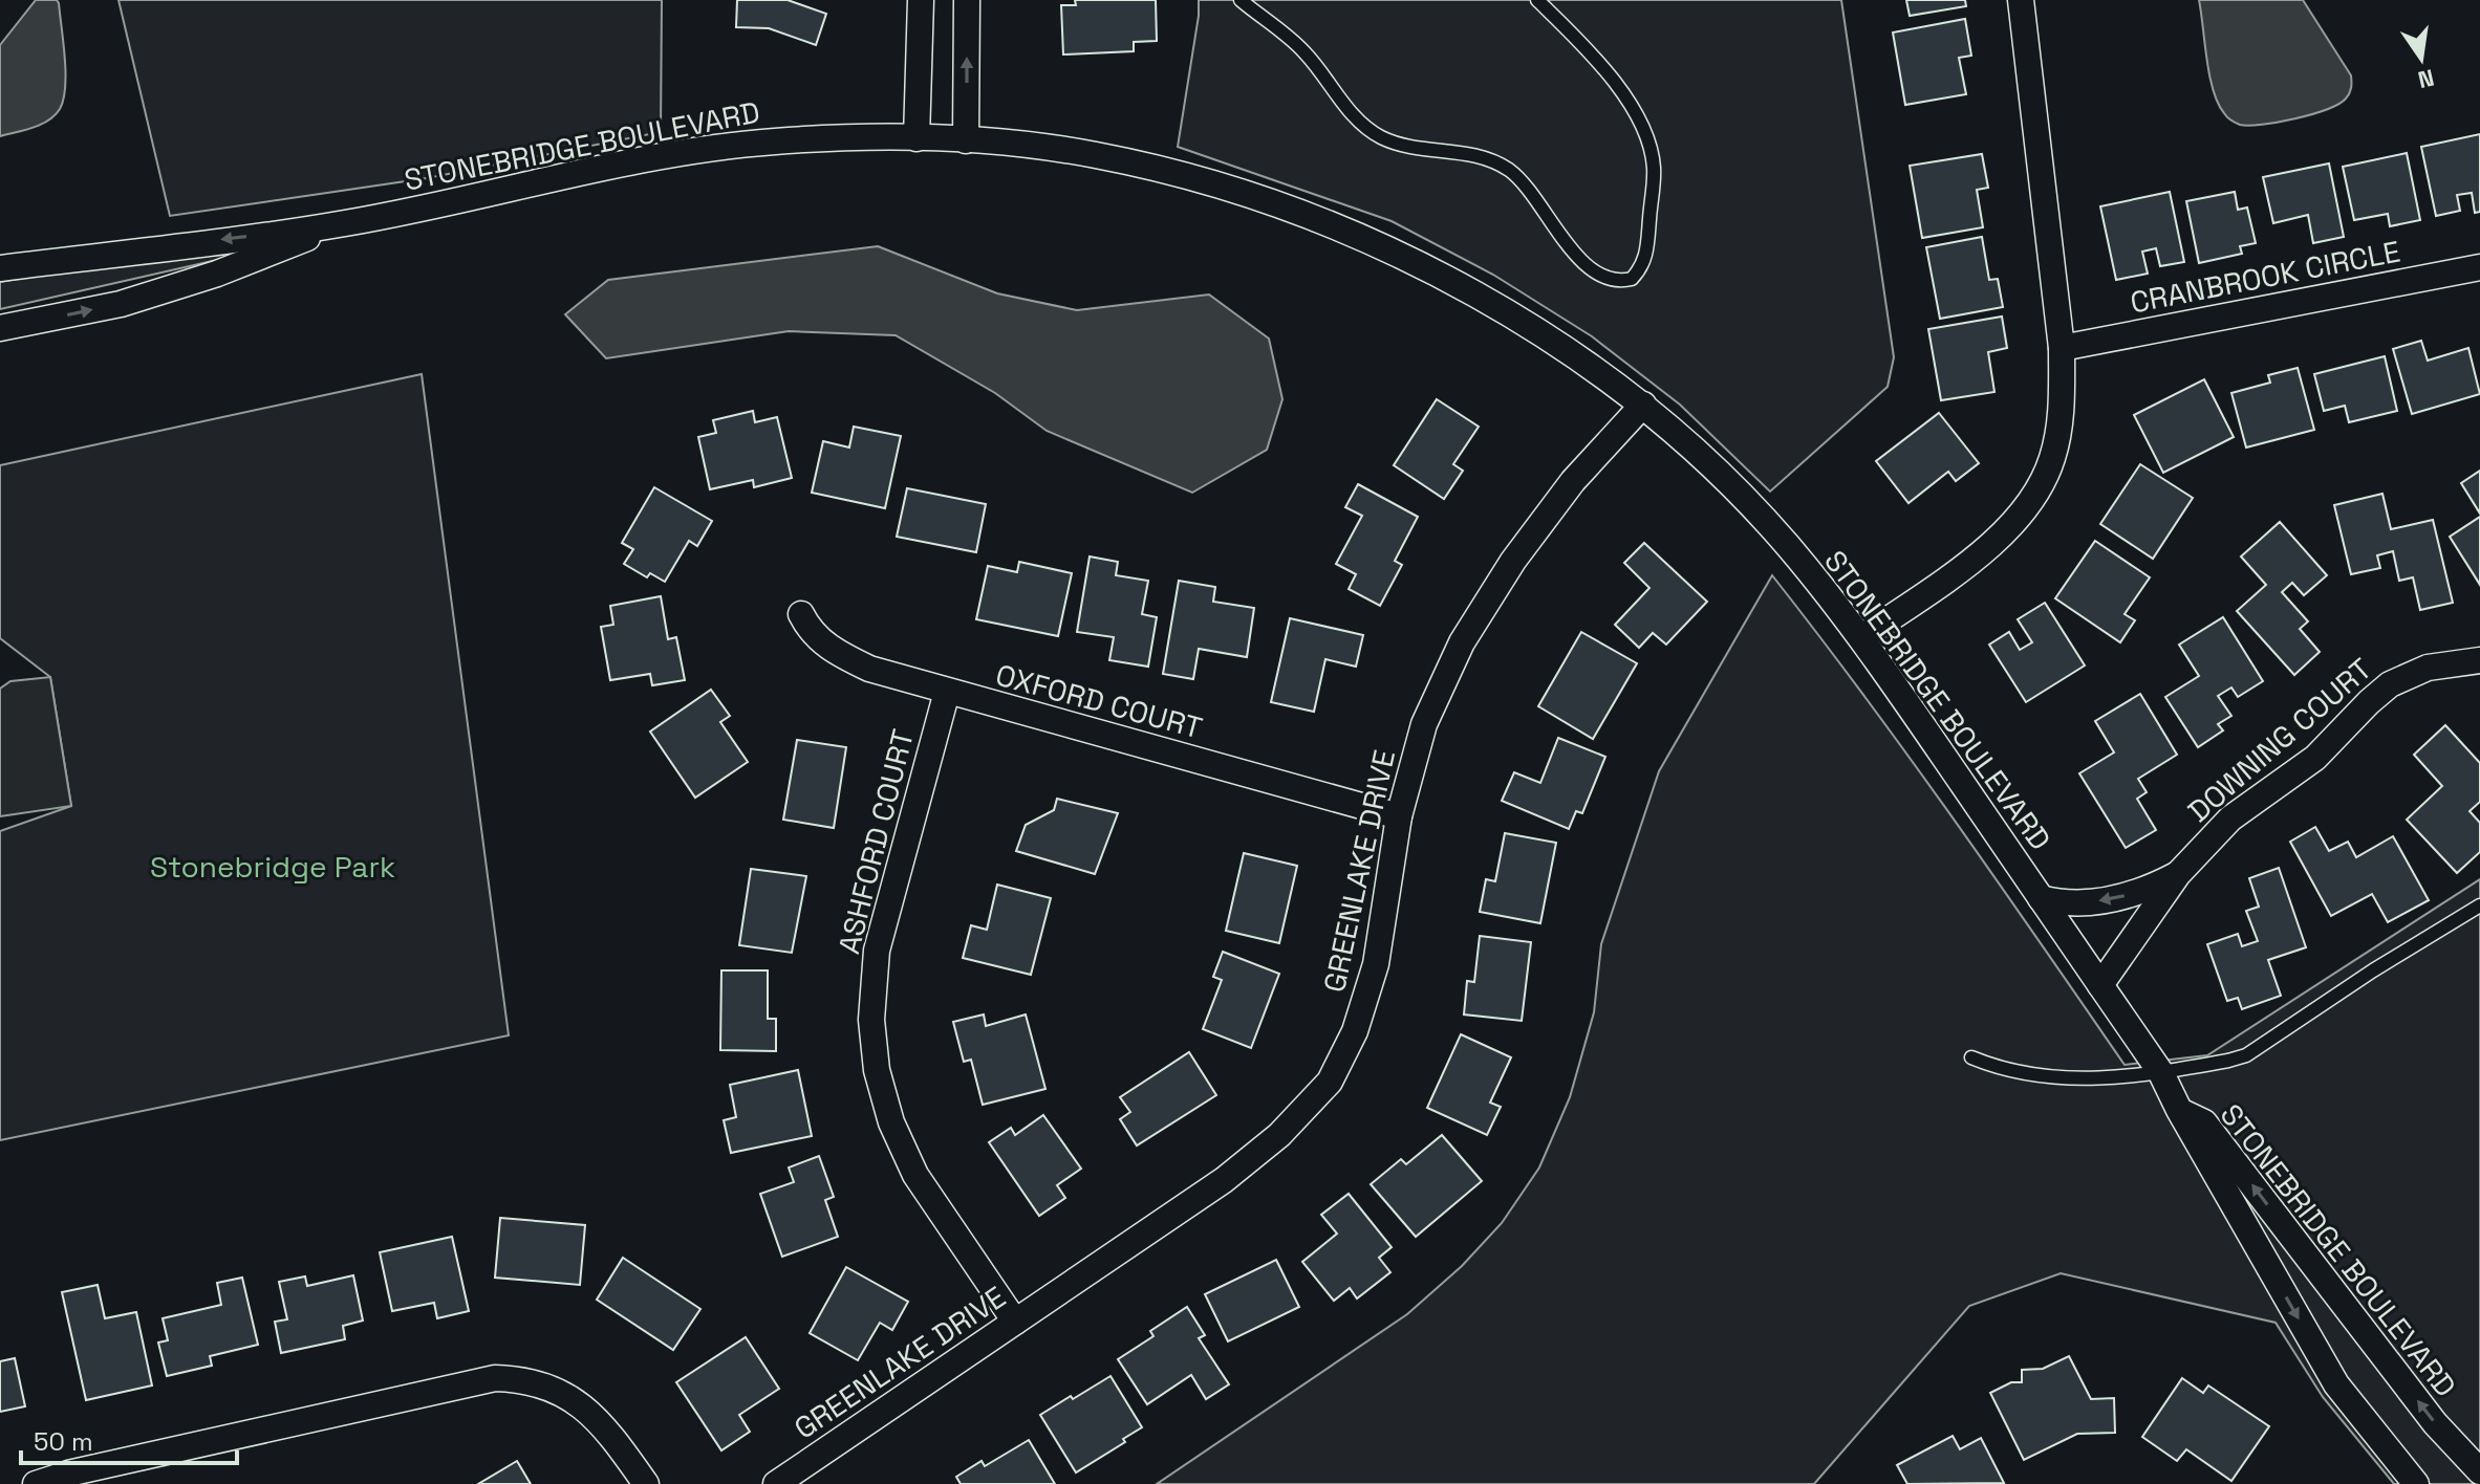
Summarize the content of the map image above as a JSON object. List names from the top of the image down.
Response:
{
  "streets": {
    "street": [
      "STONEBRIDGE BOULEVARD",
      "CRANBROOK CIRCLE",
      "OXFORD COURT",
      "DOWNING COURT",
      "ASHFORD COURT",
      "GREENLAKE DRIVE"
    ]
  },
  "crossings": [
    ["STONEBRIDGE BOULEVARD", "DOWNING COURT"],
    ["STONEBRIDGE BOULEVARD", "GREENLAKE DRIVE"],
    ["OXFORD COURT", "ASHFORD COURT"],
    ["OXFORD COURT", "GREENLAKE DRIVE"],
    ["ASHFORD COURT", "GREENLAKE DRIVE"]
  ],
  "parks": ["Stonebridge Park"],
  "scale_bar": "50 m",
  "north": "bottom"
}
